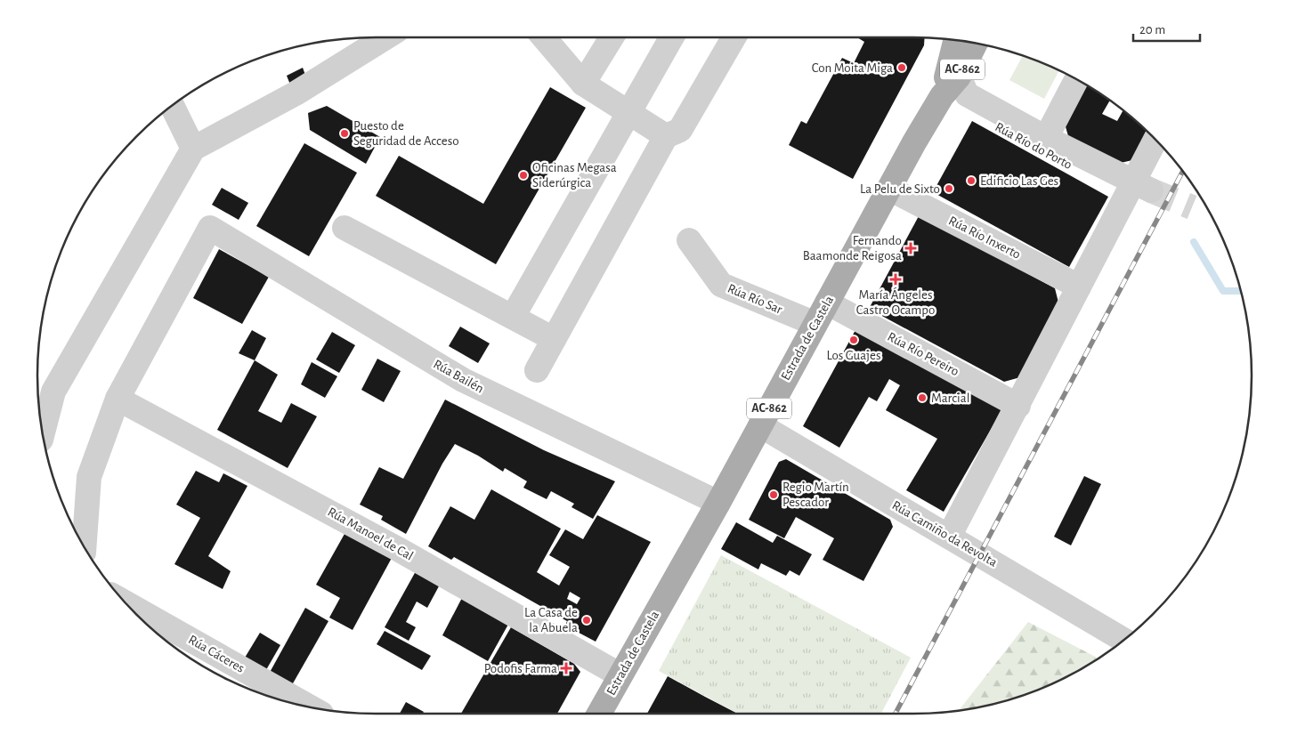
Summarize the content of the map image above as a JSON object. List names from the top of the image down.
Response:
{
  "streets": {
    "main road": ["AC-862", "Estrada de Castela"],
    "street": [
      "Rúa Río do Porto",
      "Rúa Río Inxerto",
      "Rúa Río Sar",
      "Rúa Río Pereiro",
      "Rúa Bailén",
      "Rúa Manoel de Cal",
      "Rúa Camiño da Revolta",
      "Rúa Cáceres"
    ]
  },
  "crossings": [
    ["AC-862", "Rúa Río do Porto"],
    ["AC-862", "Estrada de Castela"],
    ["Rúa Río do Porto", "Estrada de Castela"],
    ["Rúa Río Inxerto", "Estrada de Castela"],
    ["Rúa Río Sar", "Estrada de Castela"],
    ["Estrada de Castela", "Rúa Río Pereiro"],
    ["Estrada de Castela", "Rúa Bailén"],
    ["Estrada de Castela", "Rúa Manoel de Cal"],
    ["Estrada de Castela", "Rúa Camiño da Revolta"],
    ["Rúa Bailén", "Rúa Manoel de Cal"]
  ],
  "places": {
    "other": [
      "Con Moita Miga",
      "Puesto de Seguridad de Acceso",
      "Oficinas Megasa Siderúrgica",
      "Edificio Las Ges",
      "La Pelu de Sixto",
      "Los Guajes",
      "Marcial",
      "Regio Martín Pescador",
      "La Casa de la Abuela"
    ],
    "health": ["Fernando Baamonde Reigosa", "María Ángeles Castro Ocampo", "Podofis Farma"]
  },
  "scale_bar": "20 m"
}
